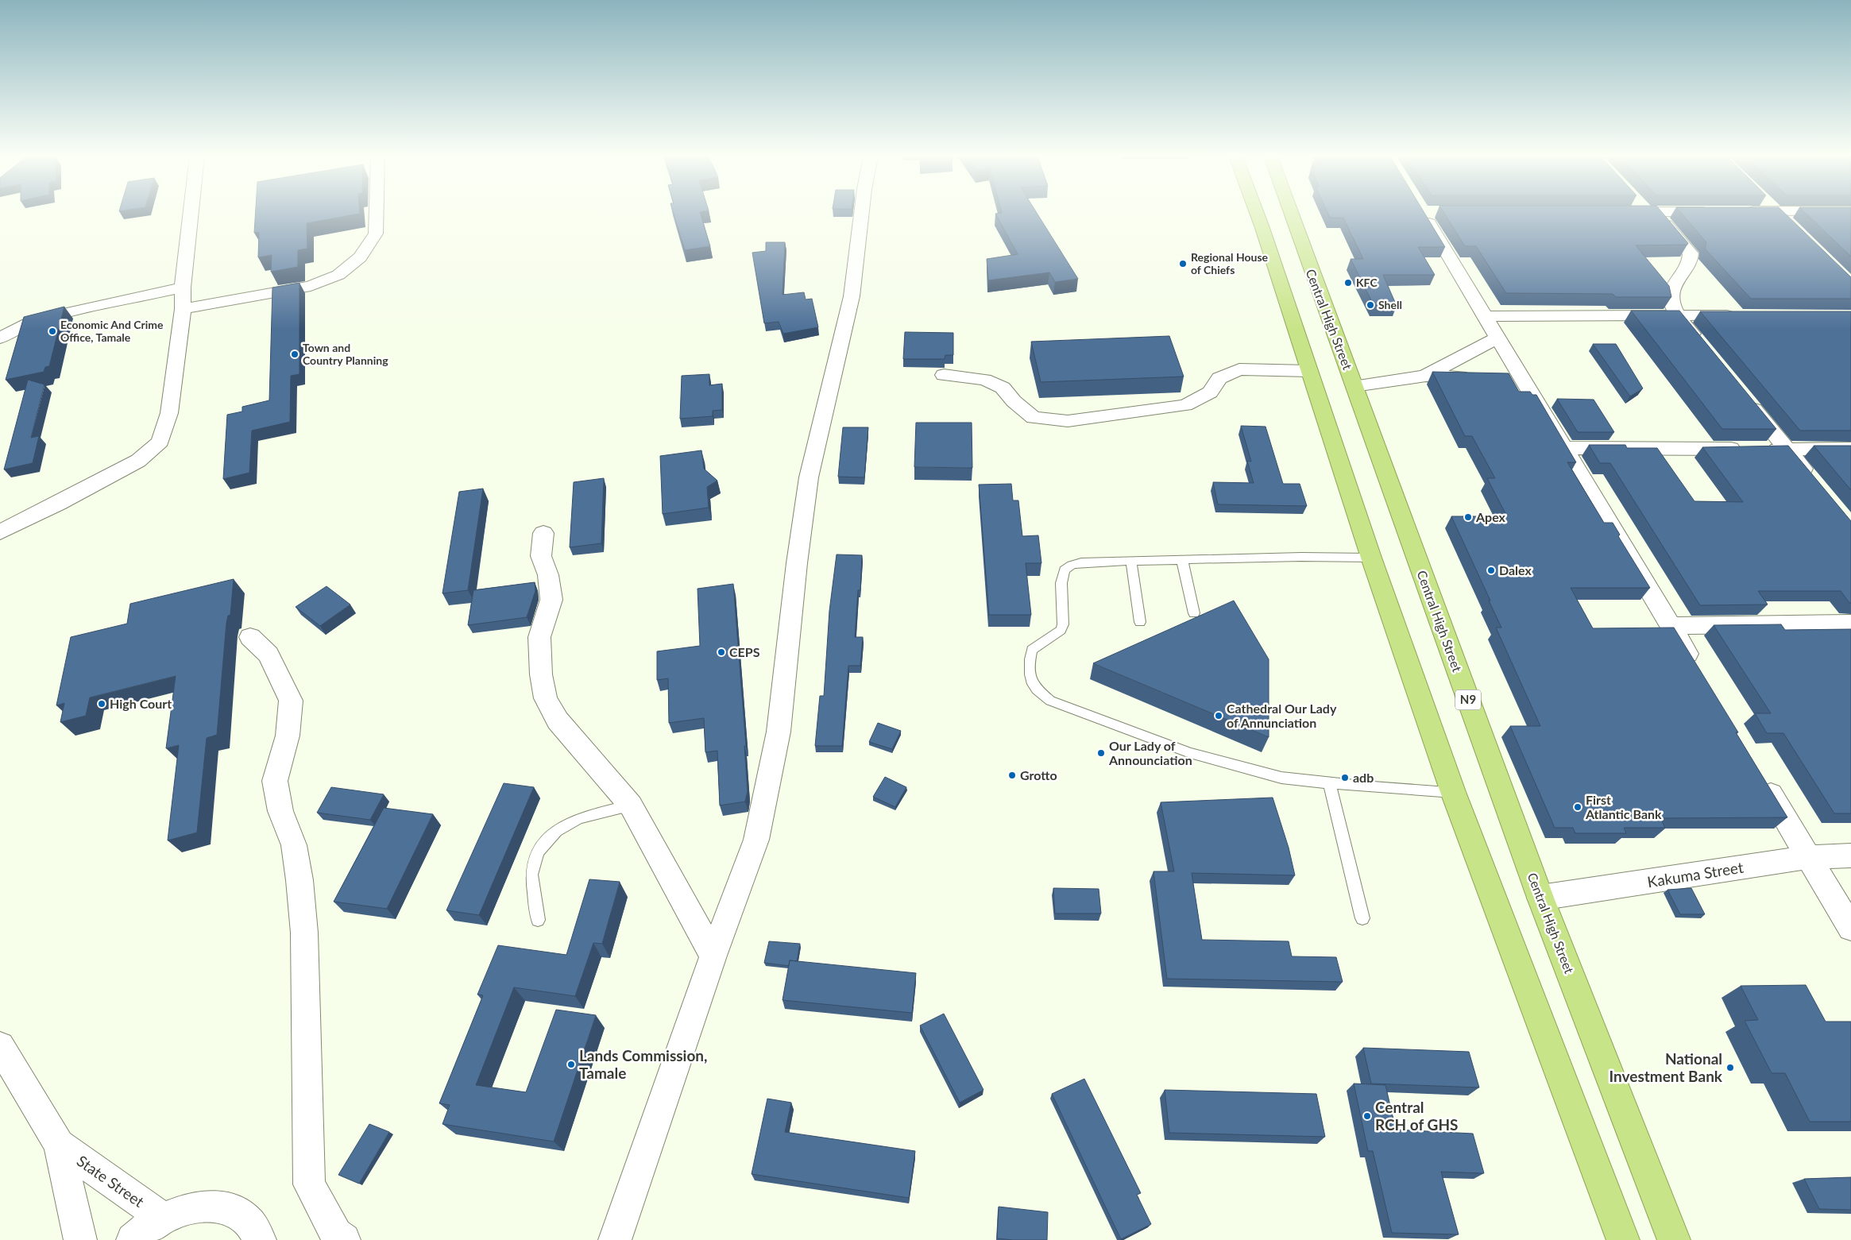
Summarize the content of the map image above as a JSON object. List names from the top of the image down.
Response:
{
  "streets": {
    "highway": ["Central High Street", "N9"],
    "street": ["Kakuma Street", "State Street"]
  },
  "crossings": [
    ["Central High Street", "Kakuma Street"]
  ],
  "places": [
    "Regional House of Chiefs",
    "KFC",
    "Shell",
    "Economic And Crime Office, Tamale",
    "Town and Country Planning",
    "Apex",
    "Dalex",
    "CEPS",
    "High Court",
    "Cathedral Our Lady of Annunciation",
    "Our Lady of Announciation",
    "Grotto",
    "adb",
    "First Atlantic Bank",
    "Lands Commission, Tamale",
    "National Investment Bank",
    "Central RCH of GHS"
  ]
}
